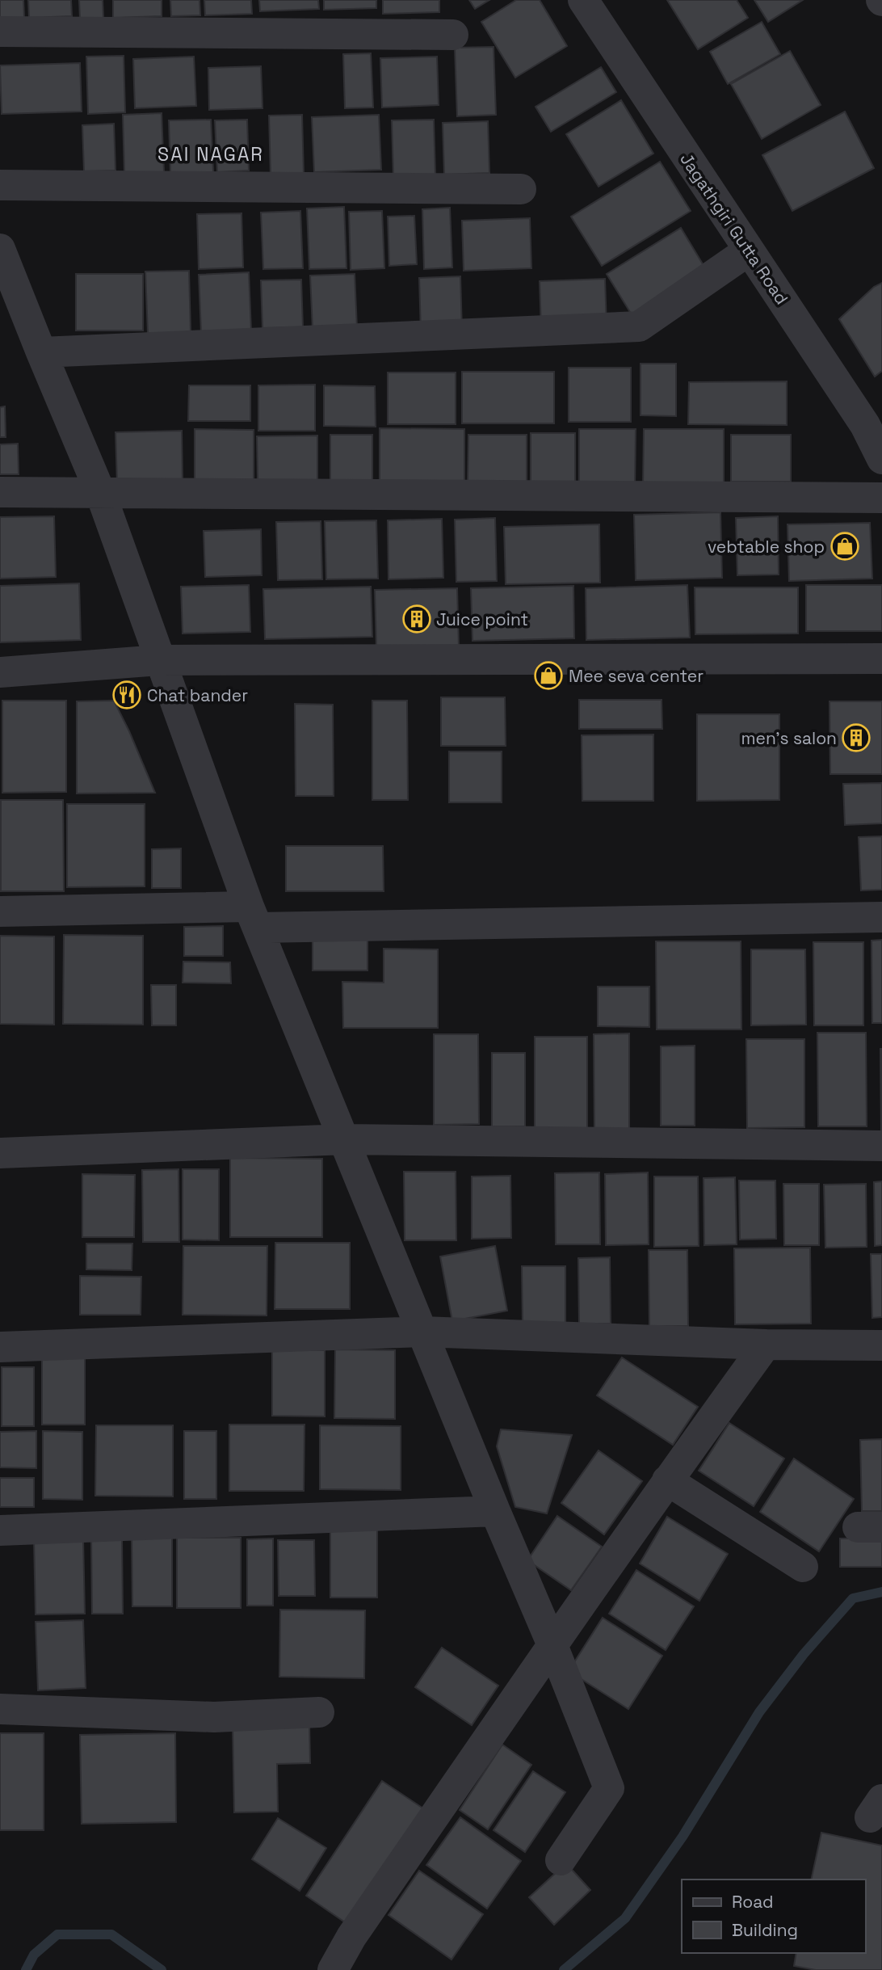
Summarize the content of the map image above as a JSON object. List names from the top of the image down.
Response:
{
  "streets": {
    "street": ["Jagathgiri Gutta Road"]
  },
  "districts": ["SAI NAGAR"],
  "places": {
    "shop": ["vebtable shop", "Mee seva center"],
    "building": ["Juice point", "men's salon"],
    "restaurant": ["Chat bander"]
  },
  "legend": ["Road", "Building"]
}
